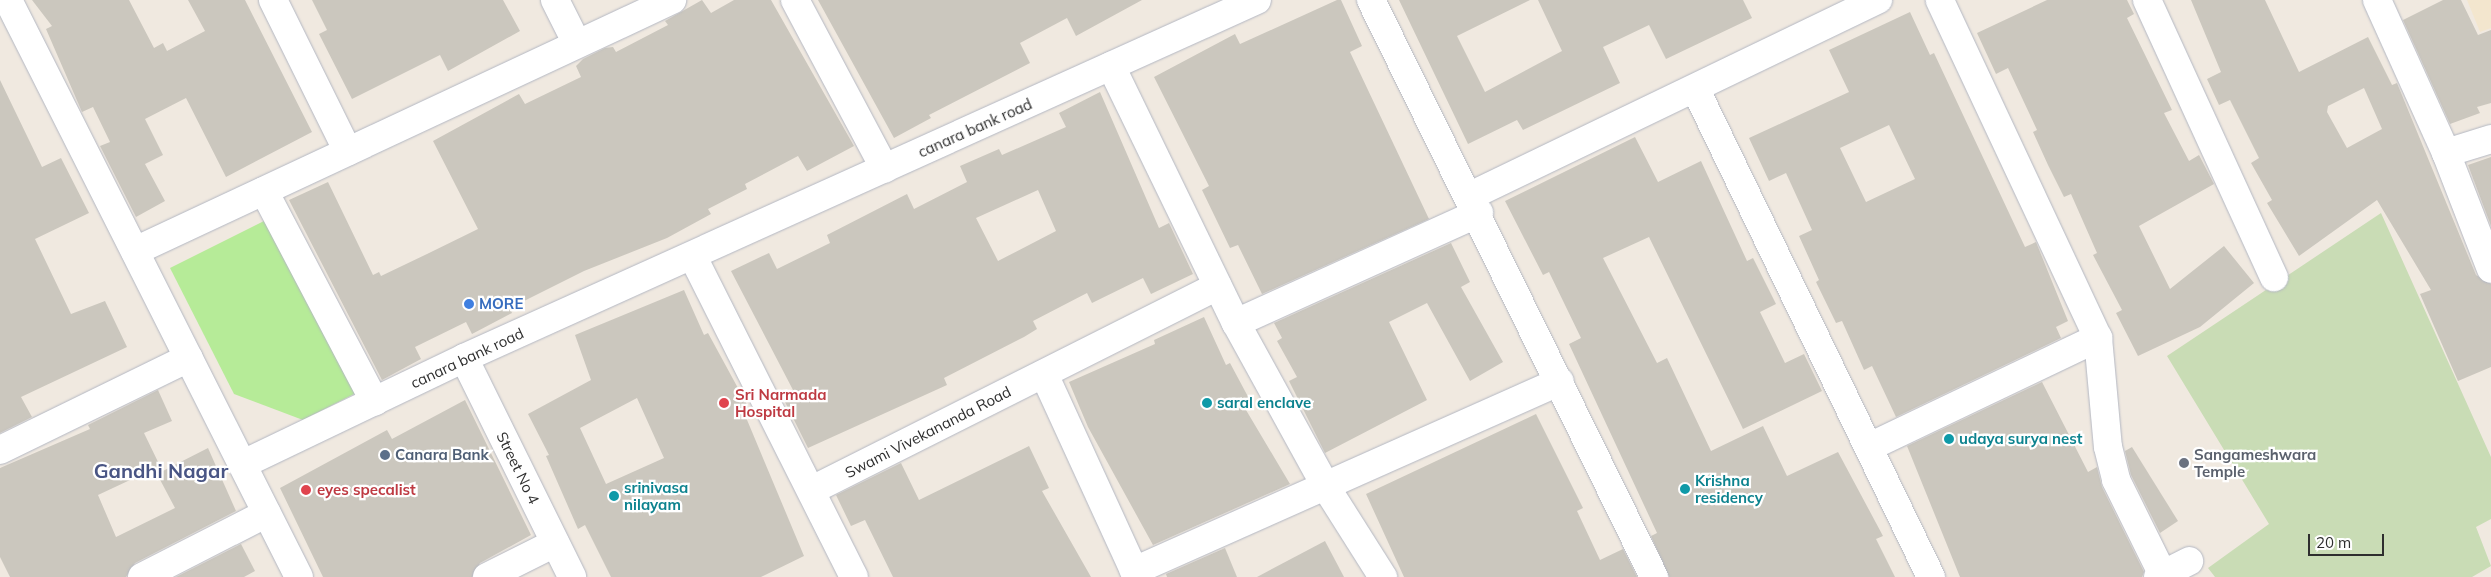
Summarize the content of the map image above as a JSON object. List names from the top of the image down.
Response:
{
  "streets": {
    "street": ["canara bank road", "Swami Vivekananda Road", "Street No 4"]
  },
  "crossings": [
    ["canara bank road", "Street No 4"]
  ],
  "districts": ["Gandhi Nagar"],
  "places": [
    "MORE",
    "Sri Narmada Hospital",
    "saral enclave",
    "udaya surya nest",
    "Canara Bank",
    "Sangameshwara Temple",
    "Krishna residency",
    "eyes specalist",
    "srinivasa nilayam"
  ],
  "scale_bar": "20 m"
}
